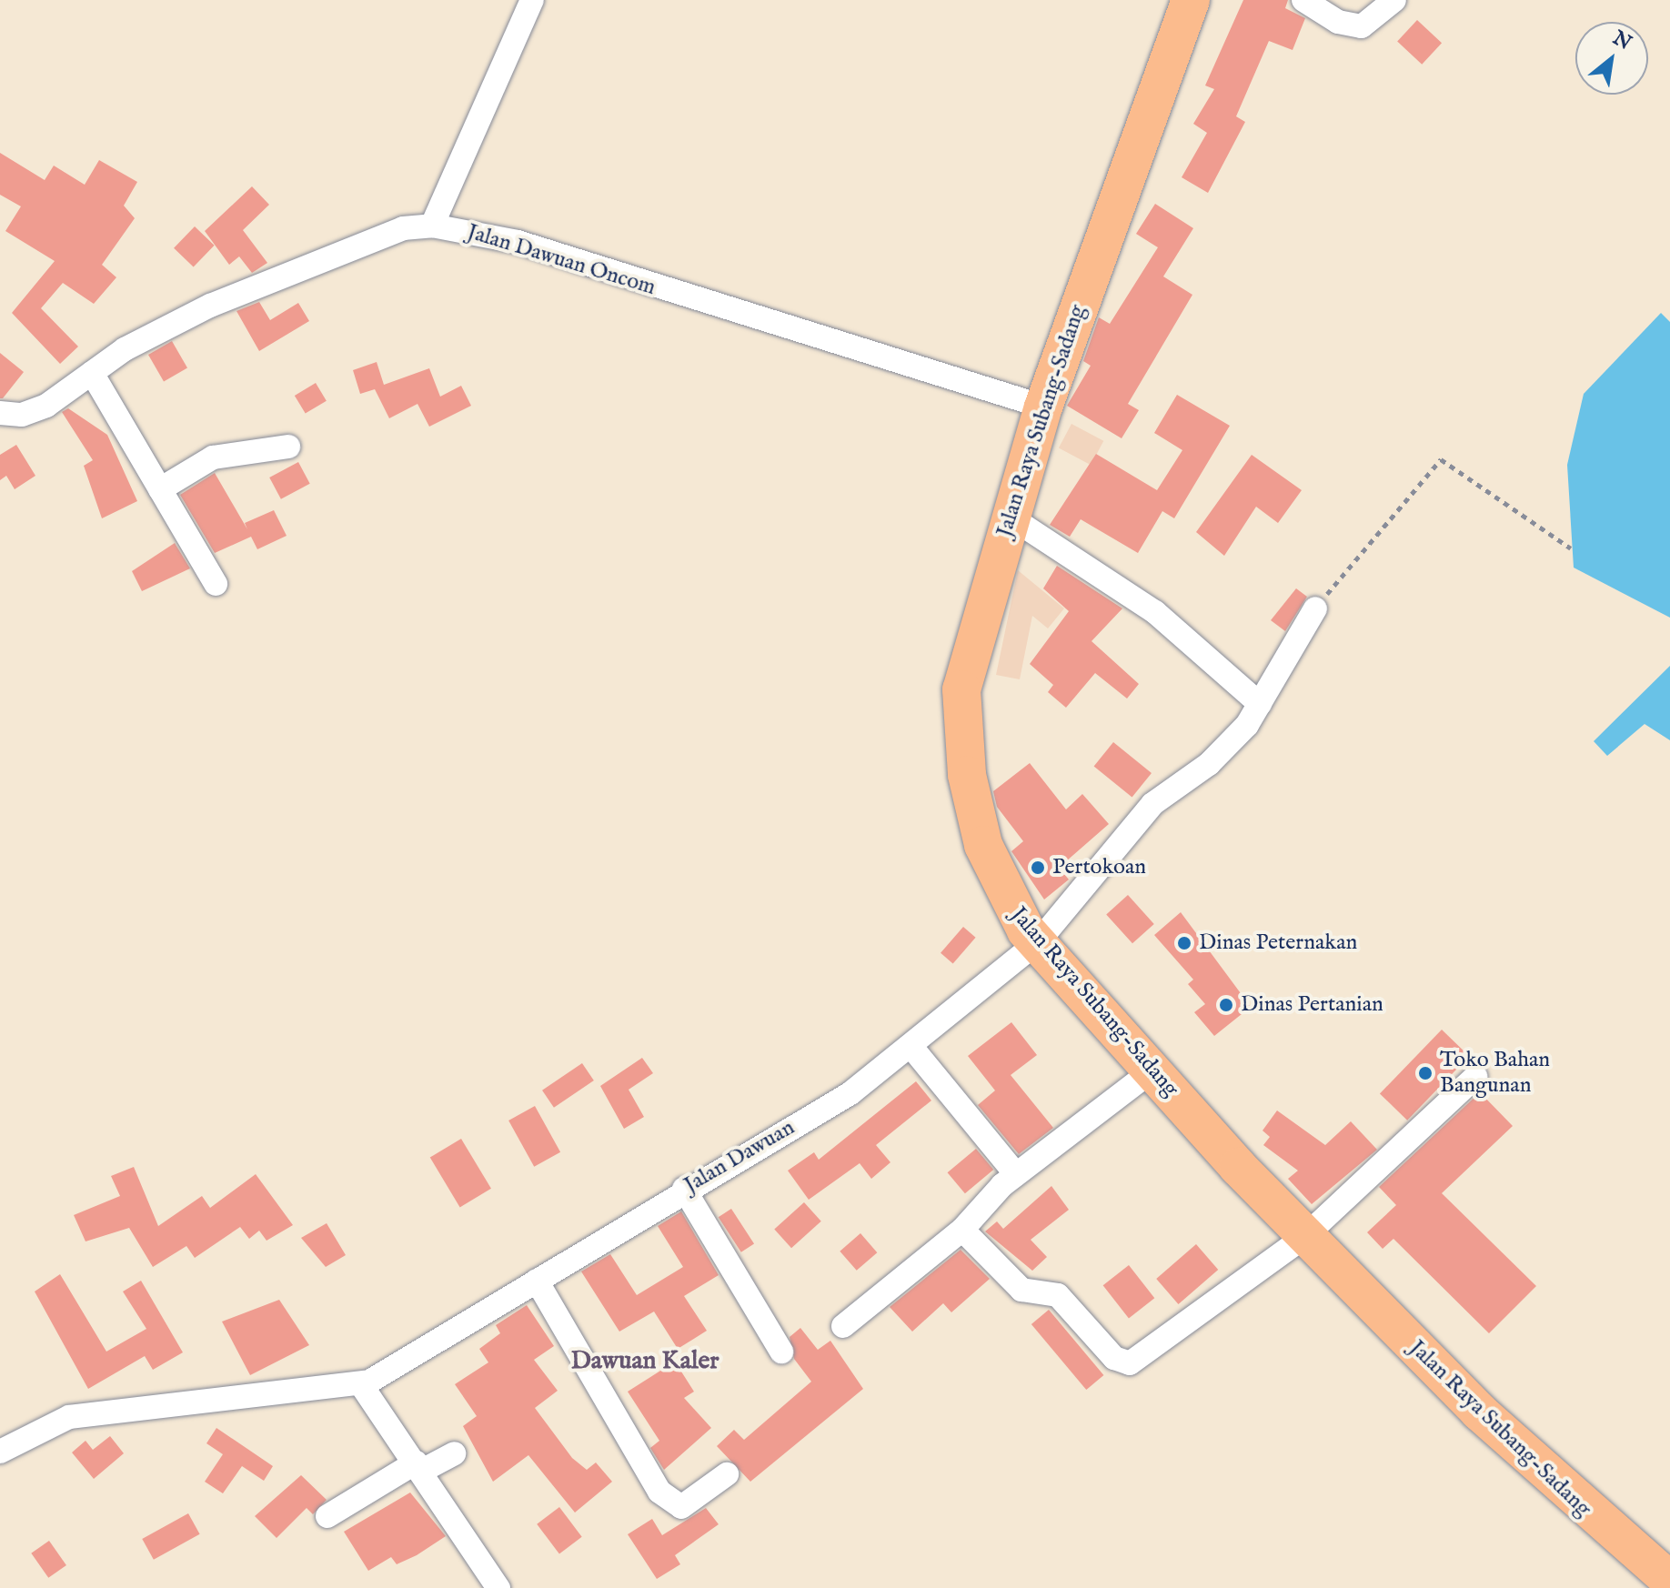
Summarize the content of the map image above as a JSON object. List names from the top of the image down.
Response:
{
  "streets": {
    "main road": ["Jalan Raya Subang-Sadang"],
    "street": ["Jalan Dawuan Oncom", "Jalan Dawuan"]
  },
  "crossings": [
    ["Jalan Dawuan Oncom", "Jalan Raya Subang-Sadang"],
    ["Jalan Raya Subang-Sadang", "Jalan Dawuan"]
  ],
  "districts": ["Dawuan Kaler"],
  "places": [
    "Pertokoan",
    "Dinas Peternakan",
    "Dinas Pertanian",
    "Toko Bahan Bangunan"
  ],
  "north": "top right"
}
